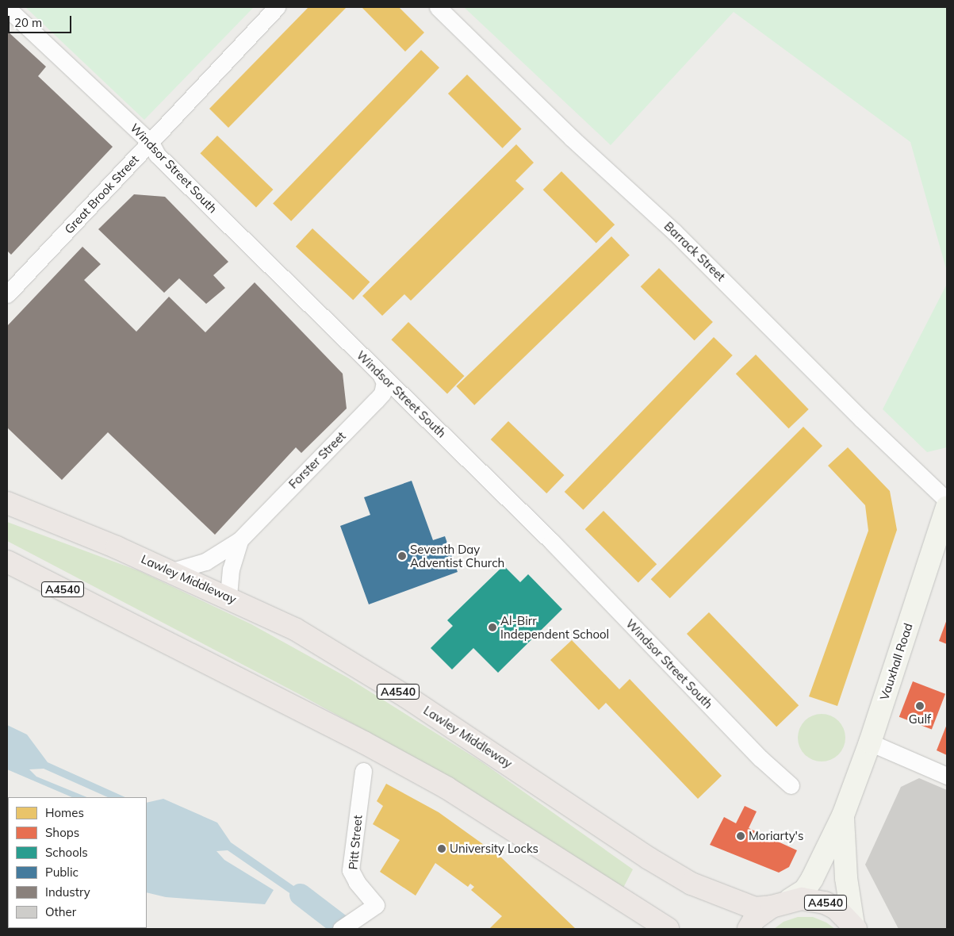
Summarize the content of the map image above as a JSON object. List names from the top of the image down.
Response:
{
  "streets": {
    "highway": ["Lawley Middleway", "A4540"],
    "main road": ["Vauxhall Road"],
    "street": [
      "Windsor Street South",
      "Great Brook Street",
      "Barrack Street",
      "Forster Street",
      "Pitt Street"
    ]
  },
  "crossings": [
    ["Windsor Street South", "Great Brook Street"],
    ["Windsor Street South", "Forster Street"],
    ["Forster Street", "Lawley Middleway"],
    ["Lawley Middleway", "A4540"],
    ["Lawley Middleway", "Vauxhall Road"],
    ["A4540", "Vauxhall Road"]
  ],
  "places": [
    "Seventh Day Adventist Church",
    "Al-Birr Independent School",
    "Gulf",
    "Moriarty's",
    "University Locks"
  ],
  "legend": [
    "Homes",
    "Shops",
    "Schools",
    "Public",
    "Industry",
    "Other"
  ],
  "scale_bar": "20 m"
}
